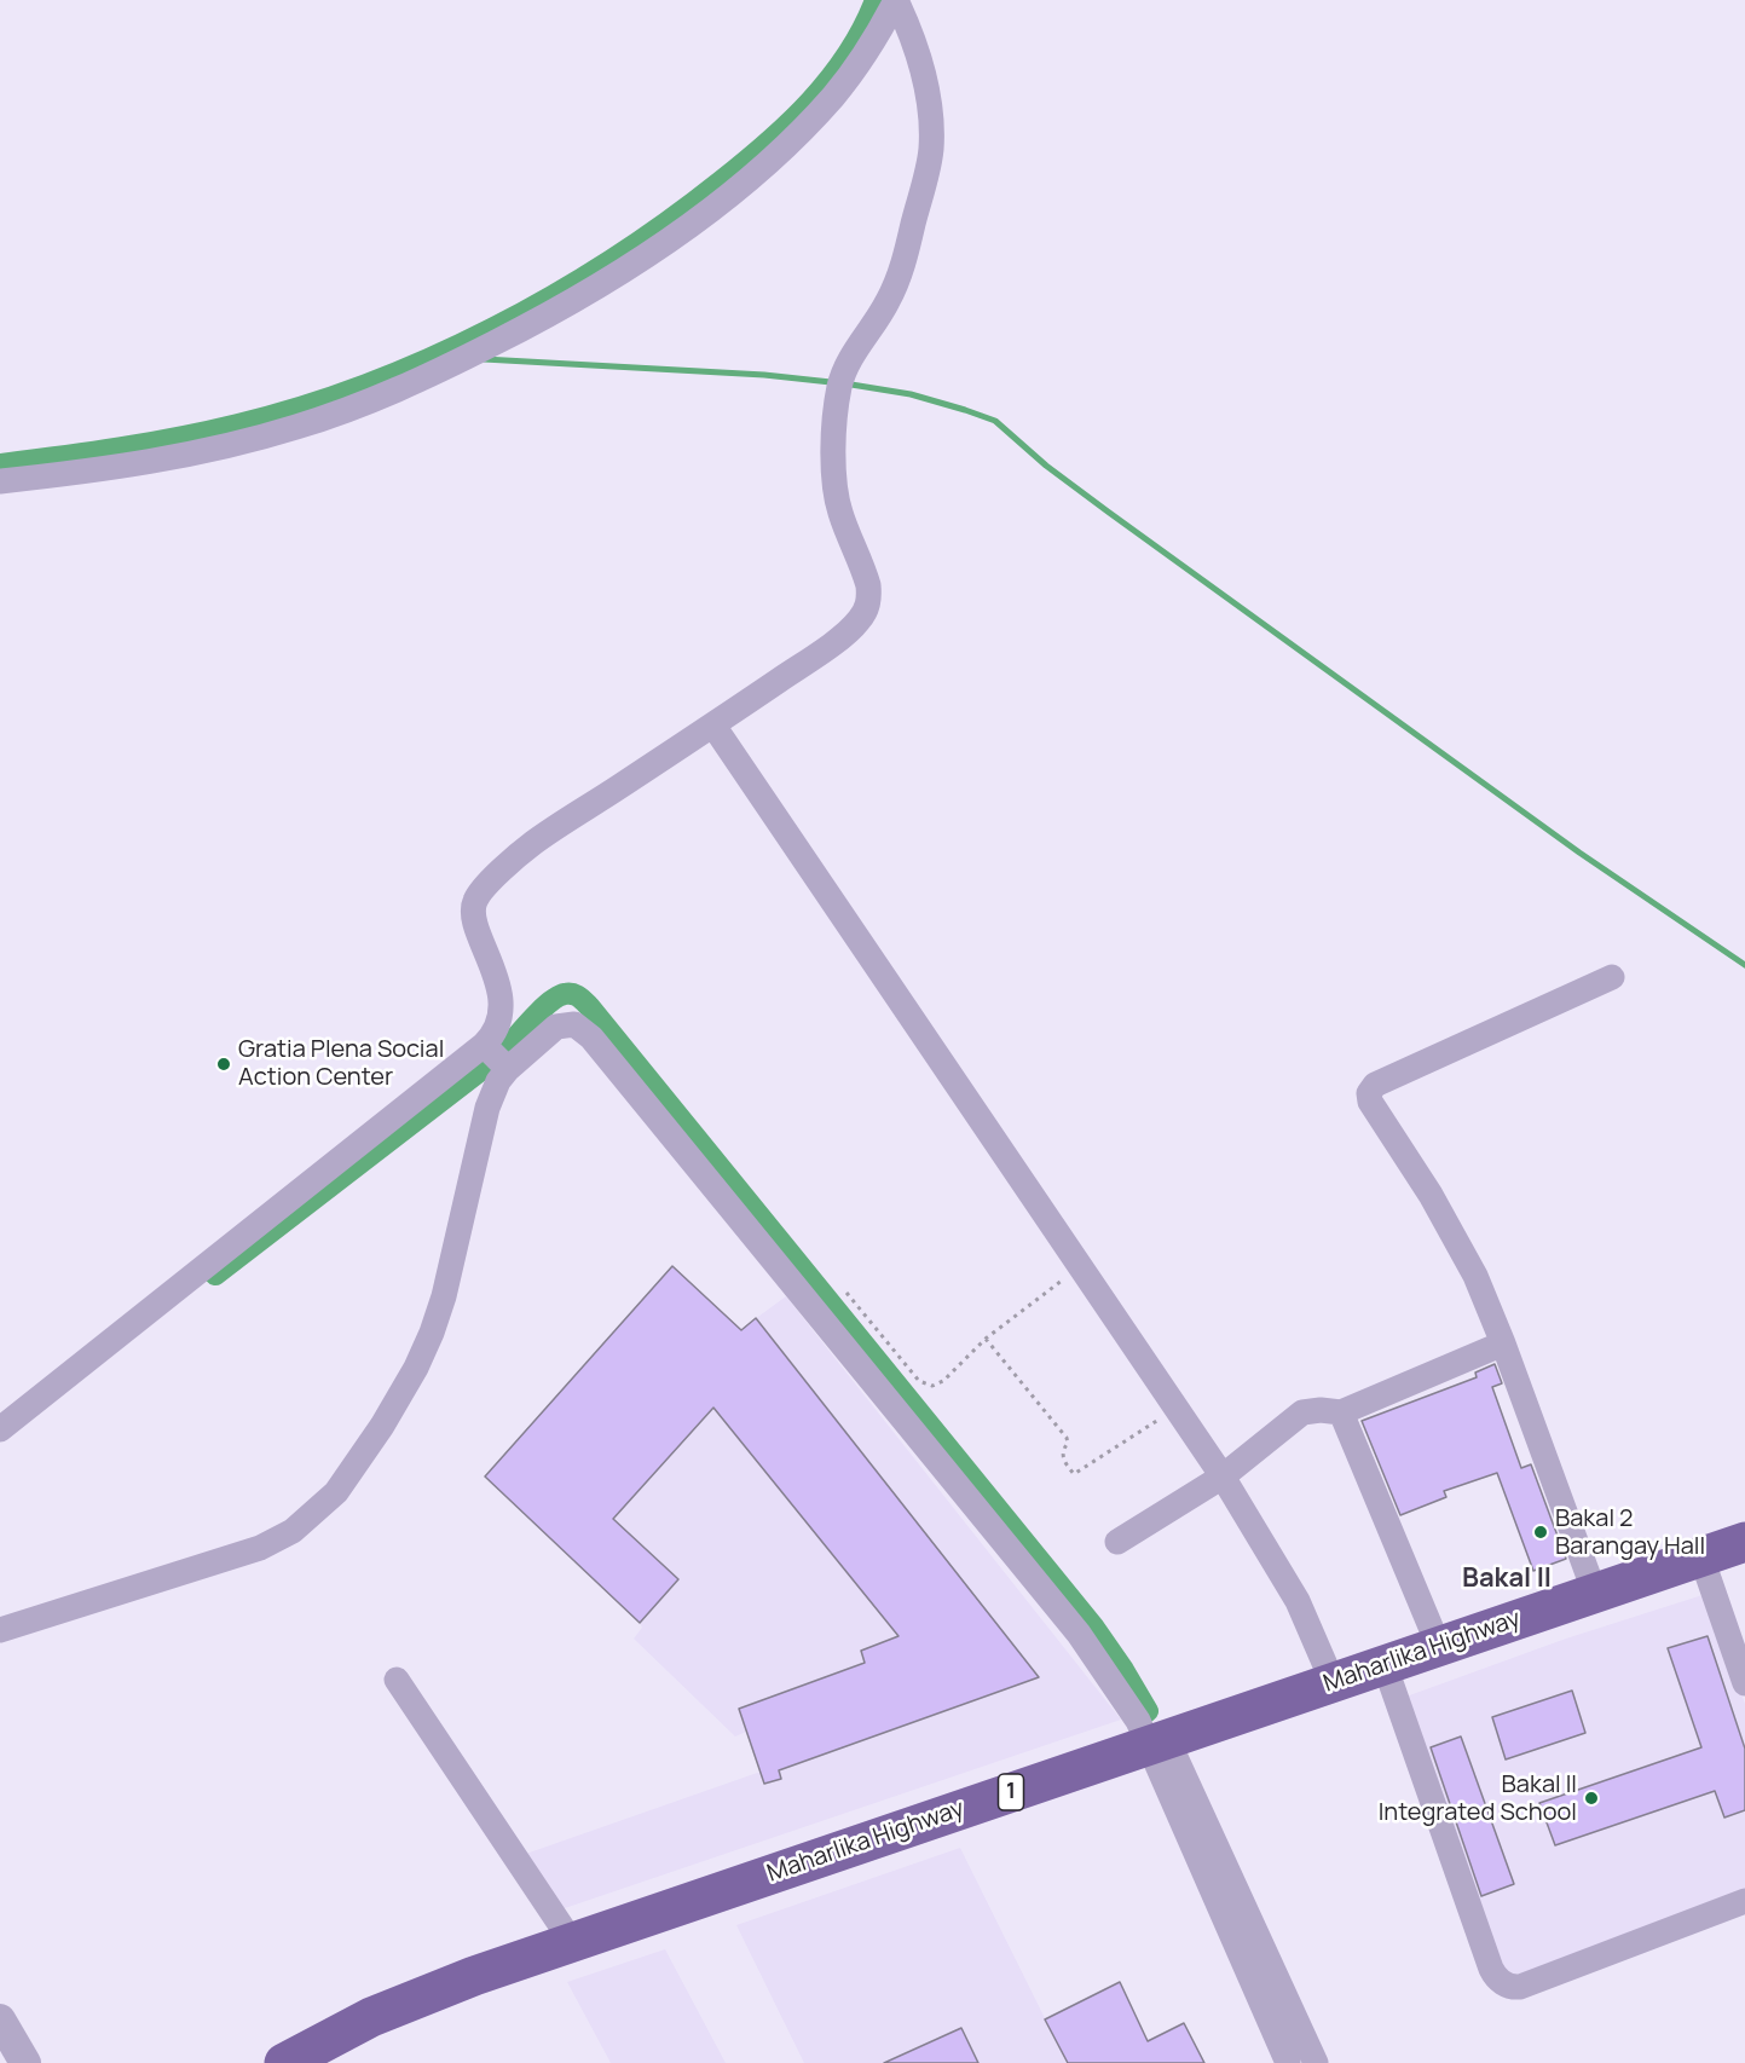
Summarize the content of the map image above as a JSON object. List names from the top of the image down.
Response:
{
  "streets": {
    "highway": ["Maharlika Highway", "1"]
  },
  "districts": ["Bakal II"],
  "places": ["Gratia Plena Social Action Center", "Bakal 2 Barangay Hall", "Bakal II Integrated School"]
}
